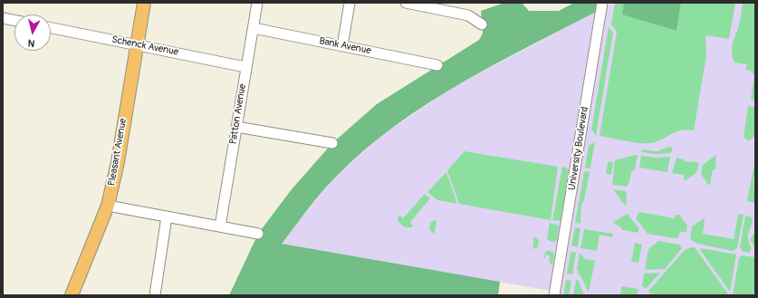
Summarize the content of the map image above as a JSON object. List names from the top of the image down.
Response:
{
  "streets": {
    "main road": ["Pleasant Avenue"],
    "street": [
      "Schenck Avenue",
      "Bank Avenue",
      "Patton Avenue",
      "University Boulevard"
    ]
  },
  "crossings": [
    ["Schenck Avenue", "Patton Avenue"],
    ["Schenck Avenue", "Pleasant Avenue"],
    ["Bank Avenue", "Patton Avenue"]
  ],
  "north": "bottom"
}
